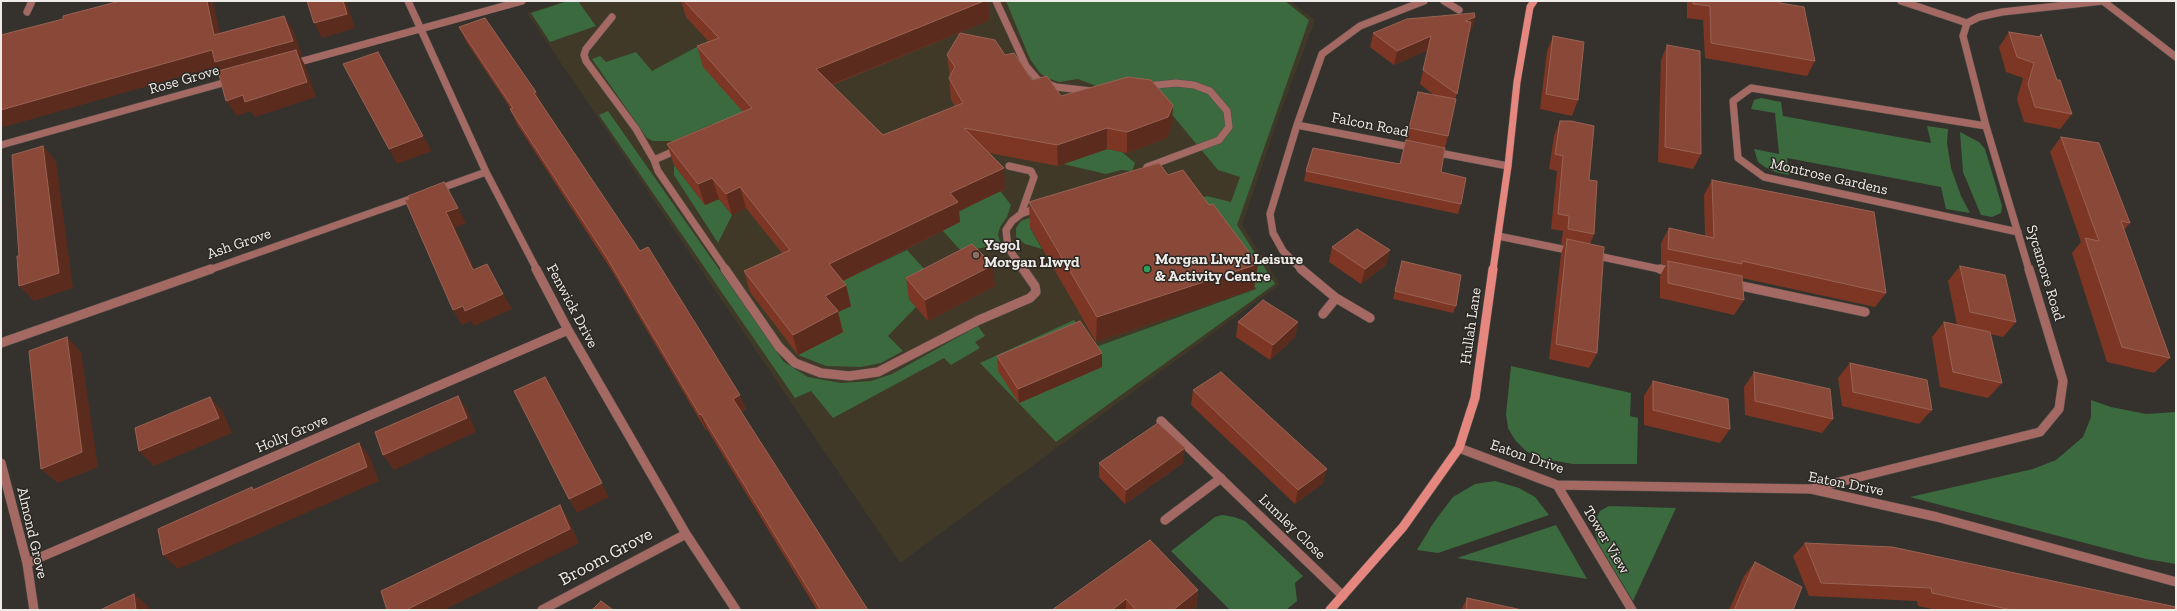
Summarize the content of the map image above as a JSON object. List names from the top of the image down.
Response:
{
  "streets": {
    "street": [
      "Rose Grove",
      "Falcon Road",
      "Montrose Gardens",
      "Ash Grove",
      "Sycamore Road",
      "Fenwick Drive",
      "Hullah Lane",
      "Holly Grove",
      "Eaton Drive",
      "Lumley Close",
      "Almond Grove",
      "Tower View",
      "Broom Grove"
    ]
  },
  "crossings": [
    ["Montrose Gardens", "Sycamore Road"],
    ["Ash Grove", "Fenwick Drive"],
    ["Sycamore Road", "Eaton Drive"],
    ["Fenwick Drive", "Holly Grove"],
    ["Fenwick Drive", "Broom Grove"],
    ["Hullah Lane", "Eaton Drive"],
    ["Hullah Lane", "Lumley Close"],
    ["Holly Grove", "Almond Grove"],
    ["Eaton Drive", "Tower View"]
  ],
  "places": ["Ysgol Morgan Llwyd", "Morgan Llwyd Leisure & Activity Centre"]
}
